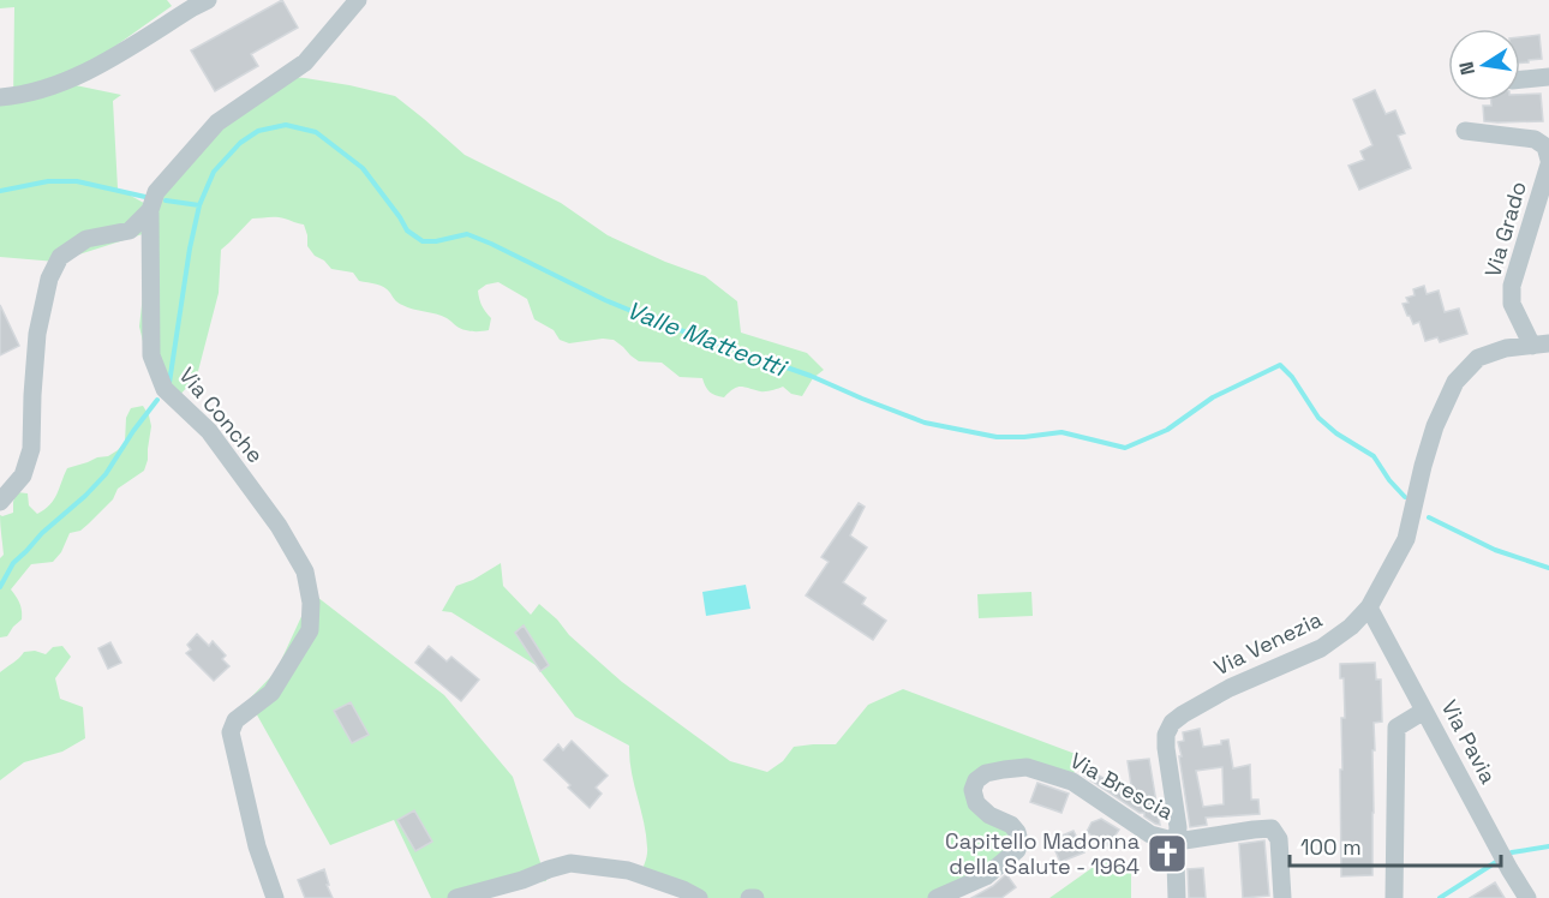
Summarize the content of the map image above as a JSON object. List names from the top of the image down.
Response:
{
  "streets": {
    "street": [
      "Via Grado",
      "Via Conche",
      "Via Venezia",
      "Via Pavia",
      "Via Brescia"
    ]
  },
  "crossings": [
    ["Via Grado", "Via Venezia"],
    ["Via Venezia", "Via Pavia"],
    ["Via Venezia", "Via Brescia"]
  ],
  "water": ["Valle Matteotti"],
  "places": {
    "church": ["Capitello Madonna della Salute - 1964"]
  },
  "scale_bar": "100 m",
  "north": "left"
}
